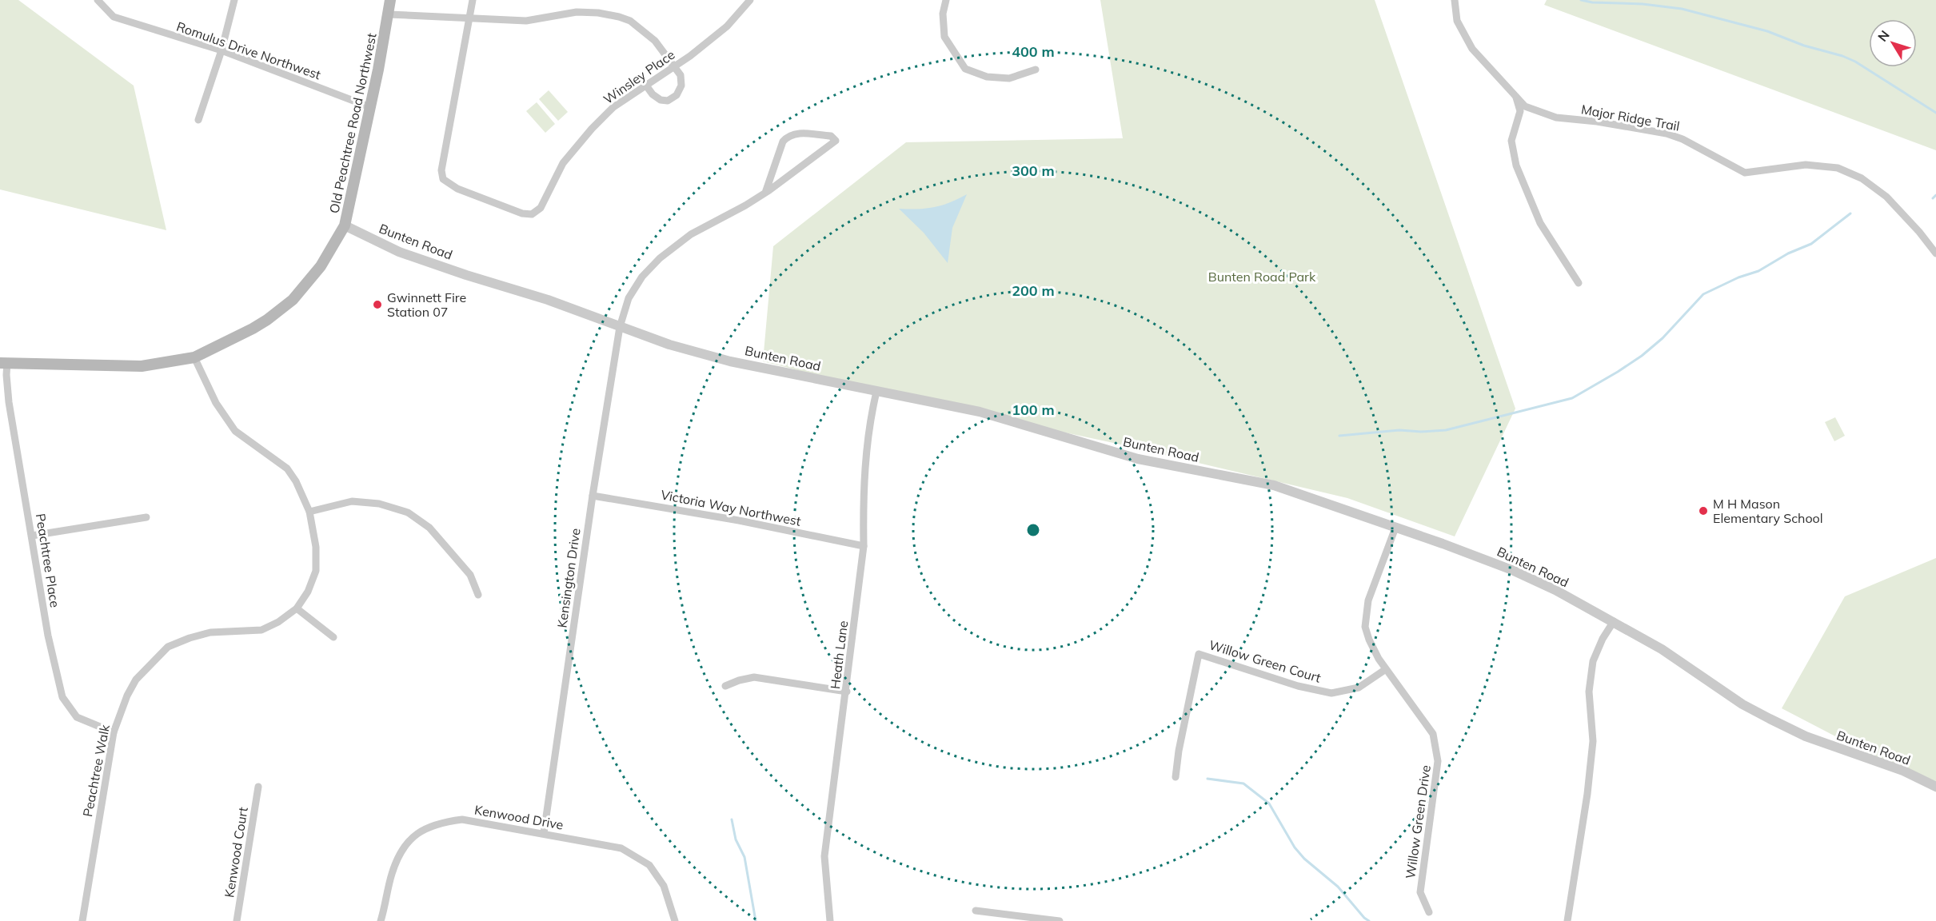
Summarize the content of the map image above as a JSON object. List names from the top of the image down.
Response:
{
  "streets": {
    "main road": ["Old Peachtree Road Northwest"],
    "street": [
      "Romulus Drive Northwest",
      "Winsley Place",
      "Major Ridge Trail",
      "Bunten Road",
      "Victoria Way Northwest",
      "Peachtree Place",
      "Kensington Drive",
      "Heath Lane",
      "Willow Green Court",
      "Peachtree Walk",
      "Kenwood Drive",
      "Willow Green Drive",
      "Kenwood Court"
    ]
  },
  "crossings": [
    ["Romulus Drive Northwest", "Old Peachtree Road Northwest"],
    ["Old Peachtree Road Northwest", "Bunten Road"],
    ["Old Peachtree Road Northwest", "Peachtree Place"],
    ["Old Peachtree Road Northwest", "Peachtree Walk"],
    ["Bunten Road", "Kensington Drive"],
    ["Bunten Road", "Heath Lane"],
    ["Bunten Road", "Willow Green Drive"],
    ["Victoria Way Northwest", "Kensington Drive"],
    ["Victoria Way Northwest", "Heath Lane"],
    ["Peachtree Place", "Peachtree Walk"],
    ["Kensington Drive", "Kenwood Drive"],
    ["Willow Green Court", "Willow Green Drive"]
  ],
  "parks": ["Bunten Road Park"],
  "places": ["Gwinnett Fire Station 07", "M H Mason Elementary School"],
  "north": "top left",
  "rings": [
    "400 m",
    "300 m",
    "200 m",
    "100 m"
  ]
}
